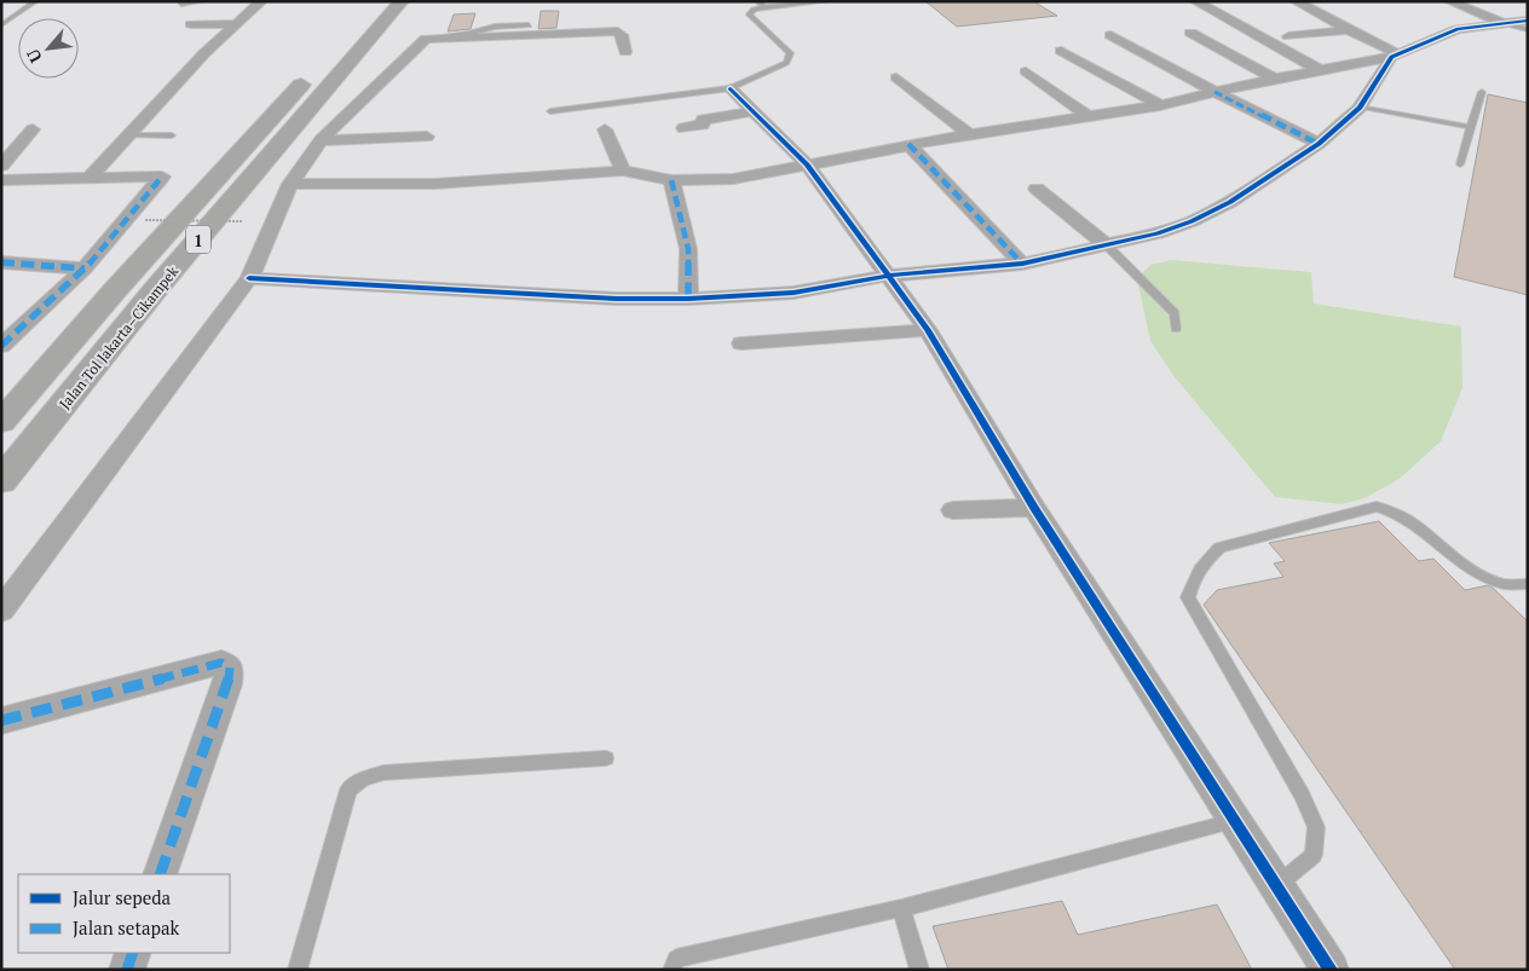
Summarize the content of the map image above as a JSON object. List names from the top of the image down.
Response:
{
  "streets": {
    "highway": ["1", "Jalan Tol Jakarta–Cikampek"]
  },
  "legend": ["Jalur sepeda", "Jalan setapak"],
  "north": "bottom left"
}
